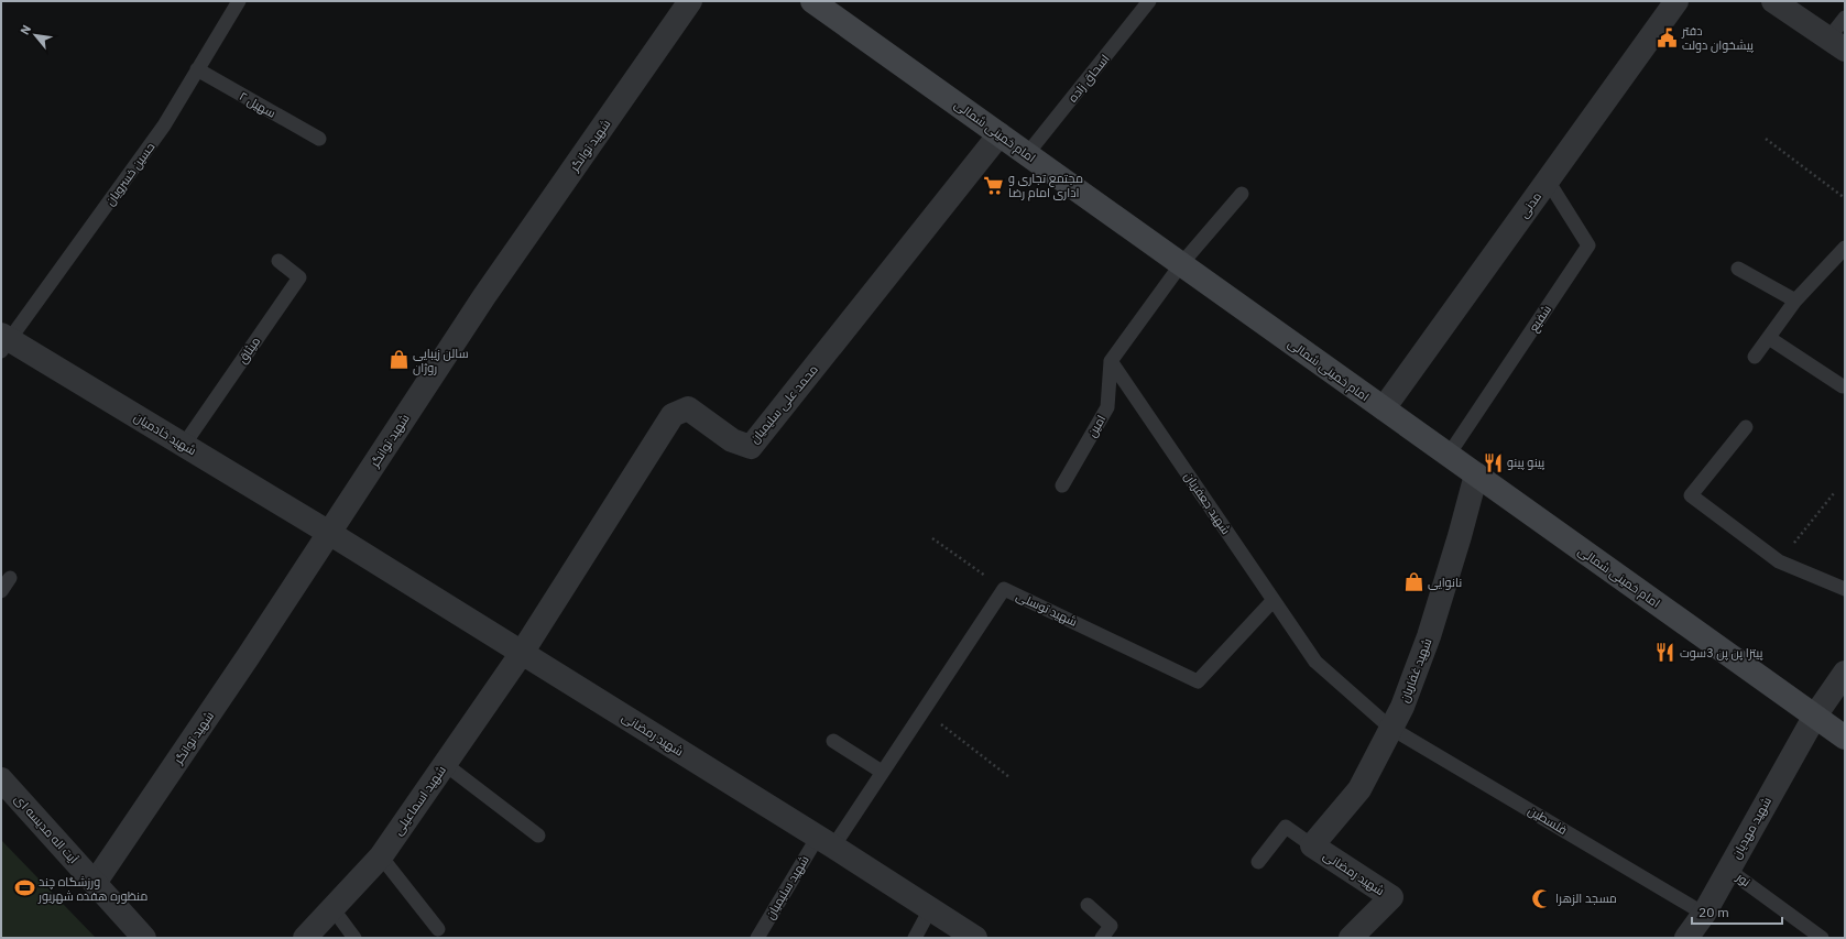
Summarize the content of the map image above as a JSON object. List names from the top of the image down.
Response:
{
  "streets": {
    "main road": ["امام خمینی شمالی"],
    "street": [
      "شهید توانگر",
      "مدنی",
      "محمد علی سلیمیان",
      "شهید خادمیان",
      "شهید غفاریان",
      "شهید رمضانی",
      "شهید اسماعیلی",
      "شهید مهدیان",
      "آیت اله مدیسه ای"
    ],
    "lane": [
      "اسحاق زاده",
      "سهیل ۲",
      "حسین خسرویان",
      "شفیع",
      "میثاق",
      "امین",
      "شهید جعفریان",
      "شهید توسلی",
      "فلسطین",
      "نور",
      "شهید سلیمیان"
    ]
  },
  "crossings": [
    ["اسحاق زاده", "امام خمینی شمالی"],
    ["سهیل ۲", "حسین خسرویان"],
    ["امام خمینی شمالی", "مدنی"],
    ["امام خمینی شمالی", "شفیع"],
    ["امام خمینی شمالی", "محمد علی سلیمیان"],
    ["امام خمینی شمالی", "شهید غفاریان"],
    ["امام خمینی شمالی", "شهید مهدیان"],
    ["شهید توانگر", "شهید خادمیان"],
    ["شهید توانگر", "شهید رمضانی"],
    ["شهید توانگر", "آیت اله مدیسه ای"],
    ["حسین خسرویان", "شهید خادمیان"],
    ["مدنی", "شفیع"],
    ["میثاق", "شهید خادمیان"],
    ["محمد علی سلیمیان", "شهید رمضانی"],
    ["محمد علی سلیمیان", "شهید اسماعیلی"],
    ["امین", "شهید جعفریان"],
    ["شهید خادمیان", "شهید رمضانی"],
    ["شهید جعفریان", "شهید توسلی"],
    ["شهید جعفریان", "شهید غفاریان"],
    ["شهید جعفریان", "فلسطین"],
    ["شهید توسلی", "شهید رمضانی"],
    ["شهید توسلی", "شهید سلیمیان"],
    ["شهید غفاریان", "شهید رمضانی"],
    ["شهید غفاریان", "فلسطین"],
    ["شهید رمضانی", "شهید اسماعیلی"],
    ["شهید رمضانی", "شهید سلیمیان"],
    ["فلسطین", "شهید مهدیان"],
    ["شهید مهدیان", "نور"]
  ],
  "places": {
    "public building": ["دفتر پیشخوان دولت"],
    "supermarket": ["مجتمع تجاری و اداری امام رضا"],
    "shop": ["سالن زیبایی روژان", "نانوایی"],
    "restaurant": ["پینو پینو", "پیتزا پن پن 3سوت"],
    "sports": ["ورزشگاه چند منظوره هفده شهریور"],
    "mosque": ["مسجد الزهرا"]
  },
  "scale_bar": "20 m",
  "north": "top left"
}
